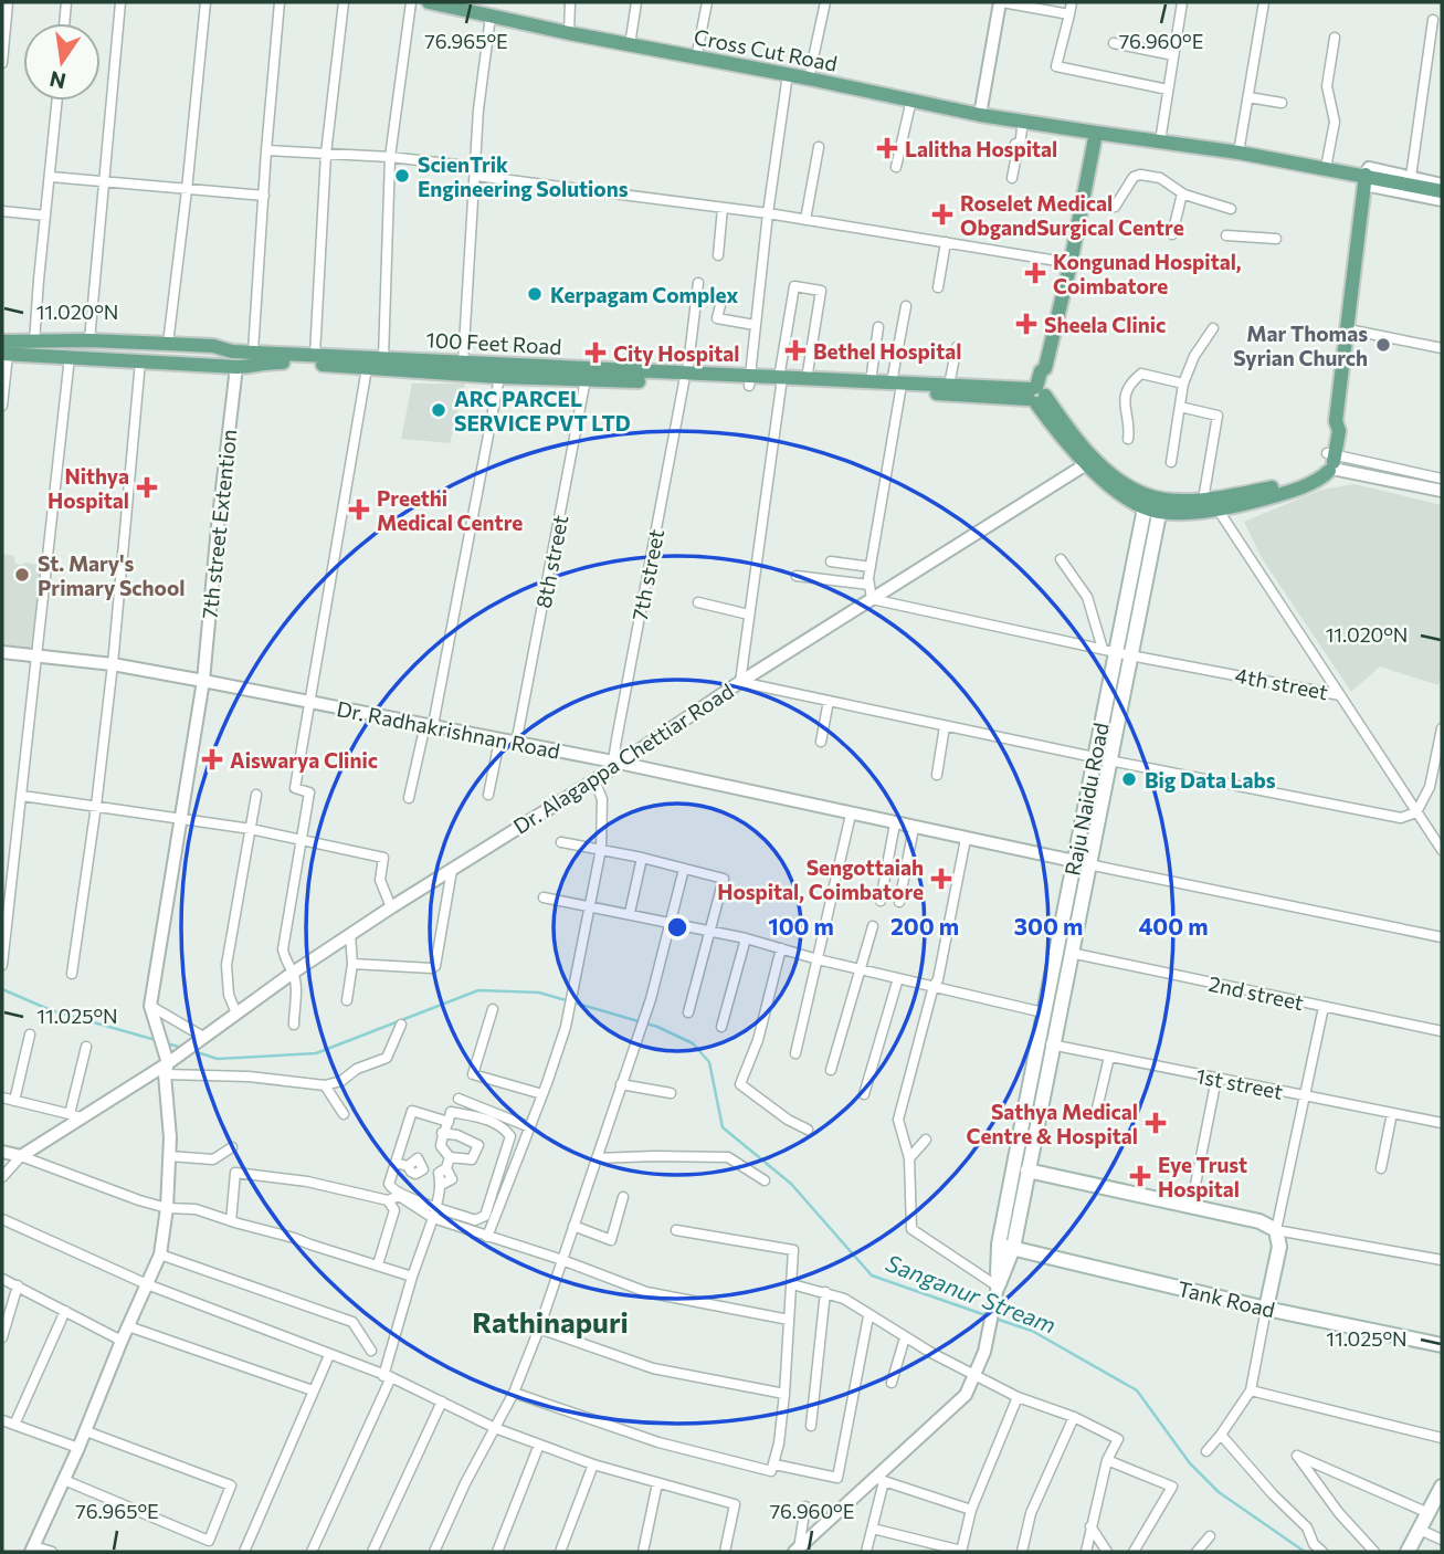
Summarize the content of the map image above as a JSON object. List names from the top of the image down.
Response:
{
  "streets": {
    "main road": [
      "Cross Cut Road",
      "100 Feet Road",
      "Raju Naidu Road",
      "Tank Road"
    ],
    "street": [
      "7th street Extention",
      "8th street",
      "7th street",
      "4th street",
      "Dr. Radhakrishnan Road",
      "Dr. Alagappa Chettiar Road",
      "2nd street",
      "1st street"
    ]
  },
  "crossings": [
    ["100 Feet Road", "7th street Extention"],
    ["100 Feet Road", "8th street"],
    ["100 Feet Road", "7th street"],
    ["7th street Extention", "Dr. Radhakrishnan Road"],
    ["8th street", "Dr. Radhakrishnan Road"],
    ["7th street", "Dr. Radhakrishnan Road"],
    ["7th street", "Dr. Alagappa Chettiar Road"],
    ["4th street", "Raju Naidu Road"],
    ["Dr. Radhakrishnan Road", "Dr. Alagappa Chettiar Road"],
    ["Dr. Radhakrishnan Road", "Raju Naidu Road"],
    ["Raju Naidu Road", "2nd street"],
    ["Raju Naidu Road", "1st street"],
    ["Raju Naidu Road", "Tank Road"]
  ],
  "districts": ["Rathinapuri"],
  "water": ["Sanganur Stream"],
  "places": {
    "health": [
      "Lalitha Hospital",
      "Roselet Medical ObgandSurgical Centre",
      "Kongunad Hospital, Coimbatore",
      "Sheela Clinic",
      "Bethel Hospital",
      "City Hospital",
      "Nithya Hospital",
      "Preethi Medical Centre",
      "Aiswarya Clinic",
      "Sengottaiah Hospital, Coimbatore",
      "Sathya Medical Centre & Hospital",
      "Eye Trust Hospital"
    ],
    "other": [
      "ScienTrik Engineering Solutions",
      "Kerpagam Complex",
      "Mar Thomas Syrian Church",
      "ARC PARCEL SERVICE PVT LTD",
      "St. Mary's Primary School",
      "Big Data Labs"
    ]
  },
  "north": "bottom",
  "coordinates": [
    "76.965°E",
    "76.960°E",
    "11.020°N",
    "11.025°N"
  ],
  "rings": [
    "100 m",
    "200 m",
    "300 m",
    "400 m"
  ]
}
